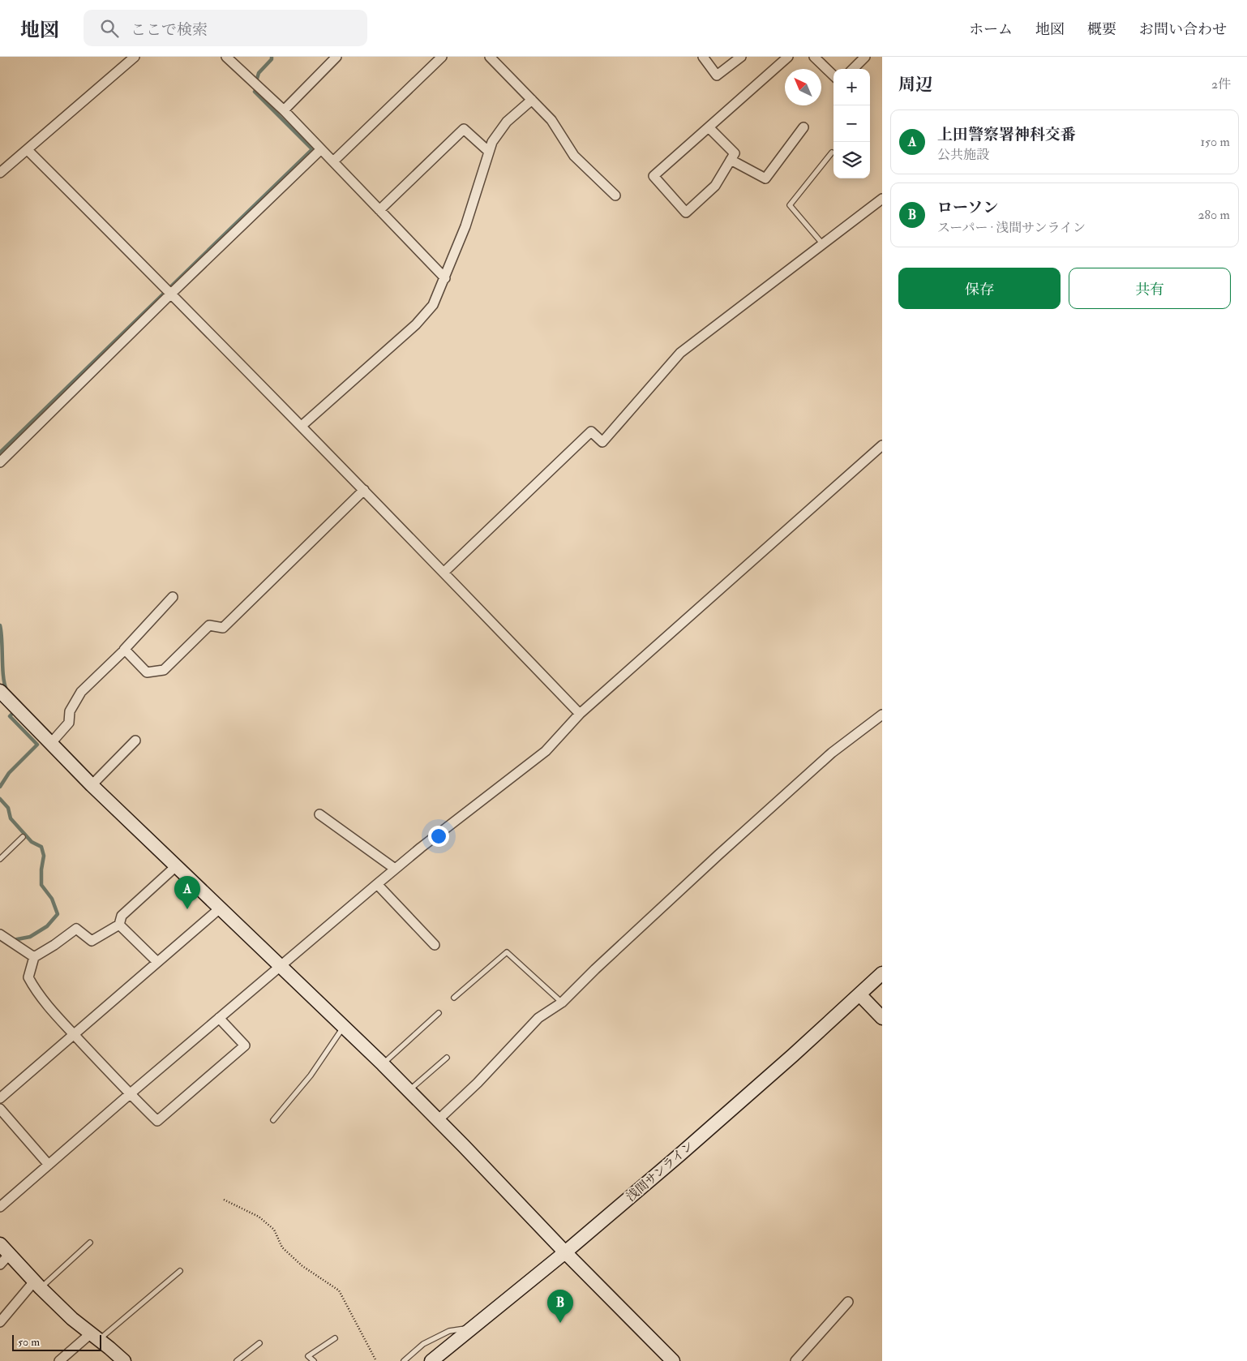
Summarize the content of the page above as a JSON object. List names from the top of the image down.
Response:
{
  "streets": {
    "street": ["浅間サンライン"]
  },
  "scale_bar": "50 m",
  "north": "top left",
  "page": {
    "header": "地図",
    "search": "ここで検索",
    "nav": [
      "ホーム",
      "地図",
      "概要",
      "お問い合わせ"
    ],
    "heading": ["周辺", "2件"],
    "map_buttons": ["+", "−"],
    "list": [
      {
        "mark": "A",
        "name": "上田警察署神科交番",
        "note": "公共施設",
        "value": "150 m"
      },
      {
        "mark": "B",
        "name": "ローソン",
        "note": "スーパー · 浅間サンライン",
        "value": "280 m"
      }
    ],
    "buttons": ["保存", "共有"],
    "pins": ["A", "B"],
    "scale": "50 m"
  }
}
